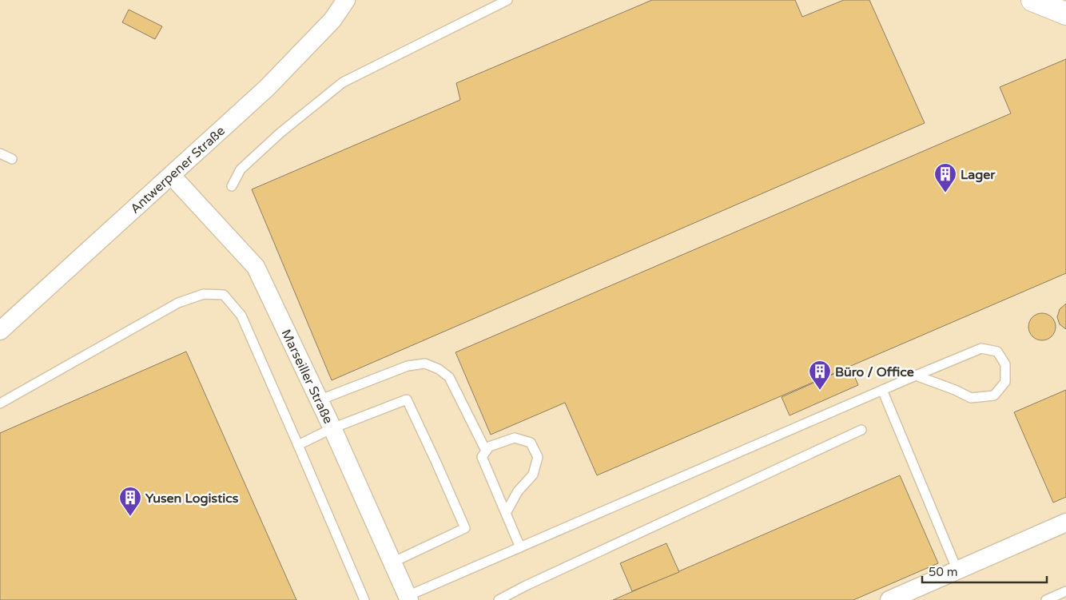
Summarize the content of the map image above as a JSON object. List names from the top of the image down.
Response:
{
  "streets": {
    "street": ["Antwerpener Straße", "Marseiller Straße"]
  },
  "crossings": [
    ["Antwerpener Straße", "Marseiller Straße"]
  ],
  "places": {
    "building": ["Lager", "Büro / Office", "Yusen Logistics"]
  },
  "scale_bar": "50 m"
}
